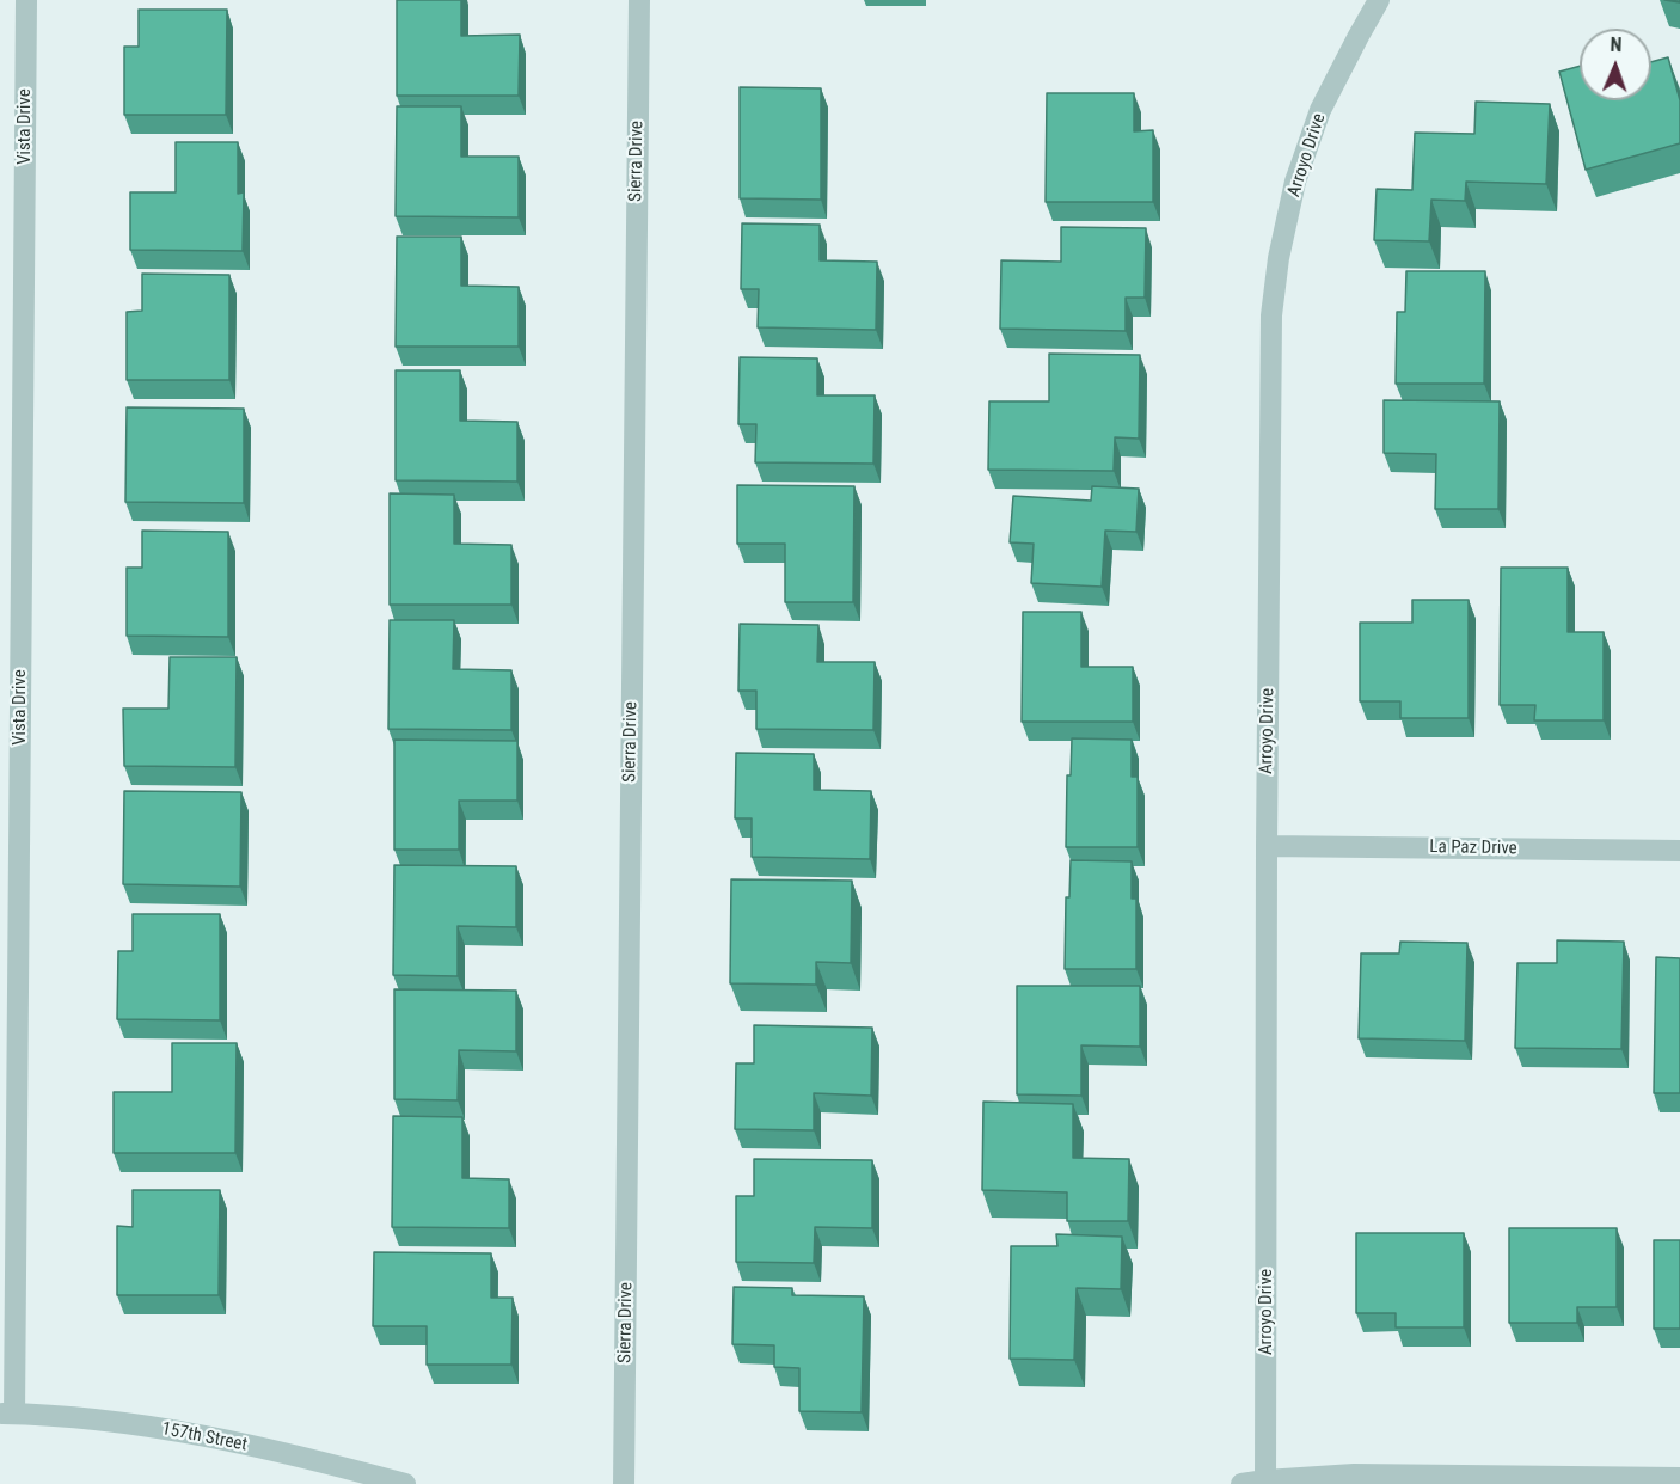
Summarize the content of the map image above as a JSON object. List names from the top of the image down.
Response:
{
  "streets": {
    "street": [
      "Vista Drive",
      "Arroyo Drive",
      "Sierra Drive",
      "La Paz Drive",
      "157th Street"
    ]
  },
  "crossings": [
    ["Vista Drive", "157th Street"],
    ["Arroyo Drive", "La Paz Drive"]
  ],
  "north": "top"
}
